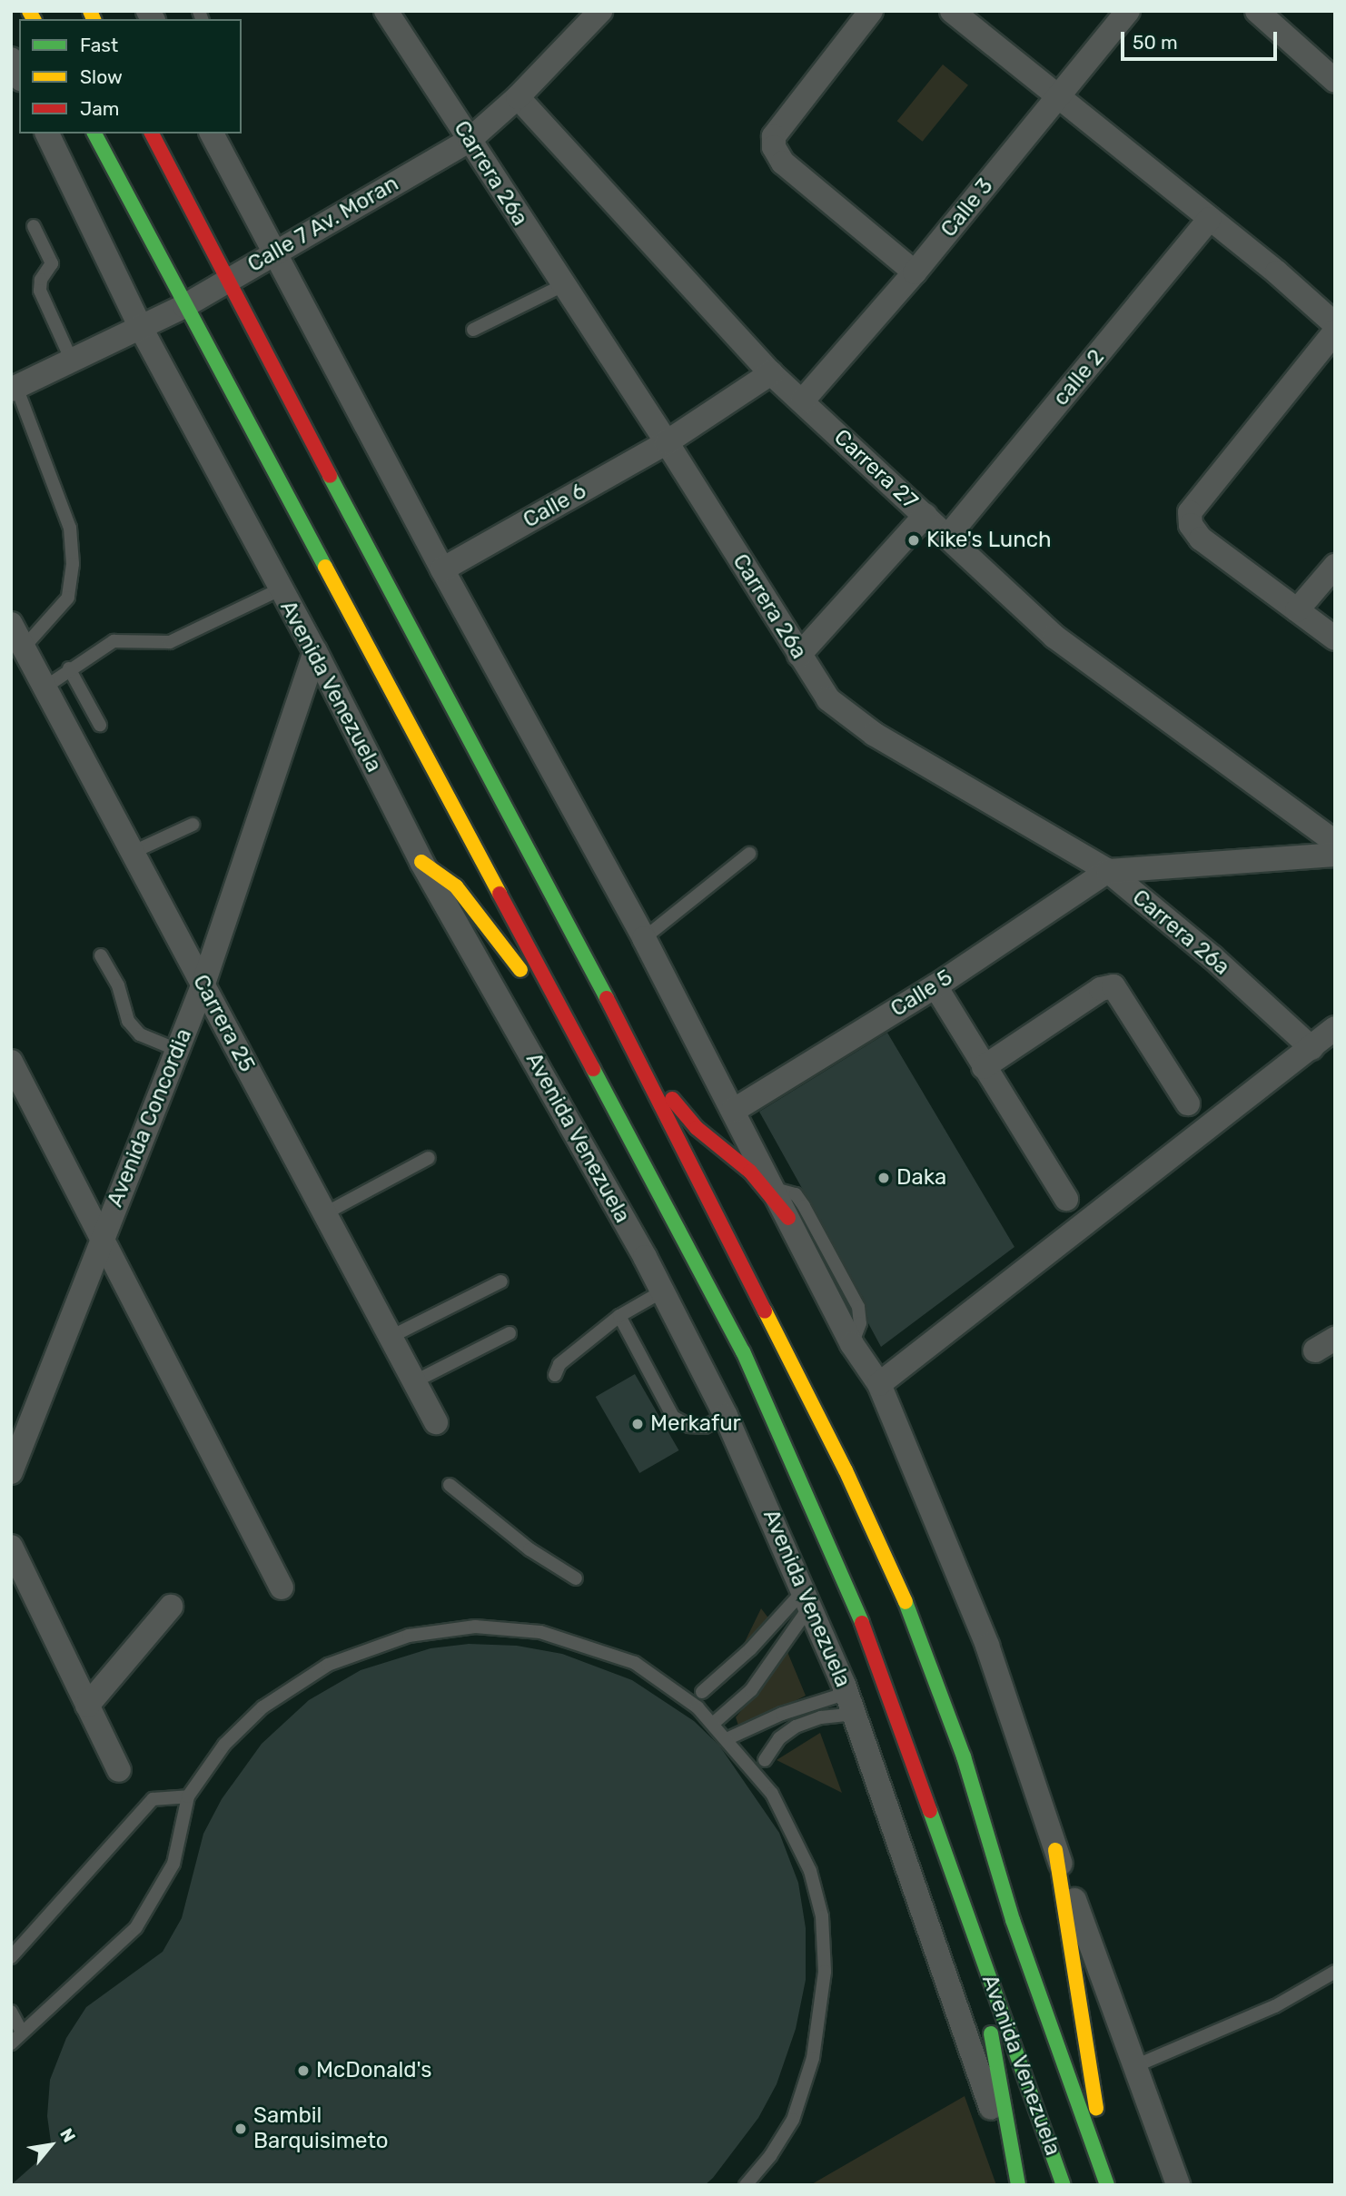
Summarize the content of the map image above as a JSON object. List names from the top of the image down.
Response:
{
  "streets": {
    "street": [
      "Carrera 26a",
      "Calle 3",
      "Calle 7 Av. Moran",
      "calle 2",
      "Carrera 27",
      "Calle 6",
      "Avenida Venezuela",
      "Calle 5",
      "Carrera 25",
      "Avenida Concordia"
    ]
  },
  "crossings": [
    ["Carrera 26a", "Calle 7 Av. Moran"],
    ["Carrera 26a", "Calle 6"],
    ["Carrera 26a", "Calle 5"],
    ["Calle 3", "Carrera 27"],
    ["Calle 7 Av. Moran", "Carrera 27"],
    ["Calle 7 Av. Moran", "Avenida Venezuela"],
    ["calle 2", "Carrera 27"],
    ["Carrera 27", "Calle 6"],
    ["Avenida Venezuela", "Avenida Concordia"],
    ["Carrera 25", "Avenida Concordia"]
  ],
  "places": [
    "Kike's Lunch",
    "Daka",
    "Merkafur",
    "McDonald's",
    "Sambil Barquisimeto"
  ],
  "legend": ["Fast", "Slow", "Jam"],
  "scale_bar": "50 m",
  "north": "top right"
}
